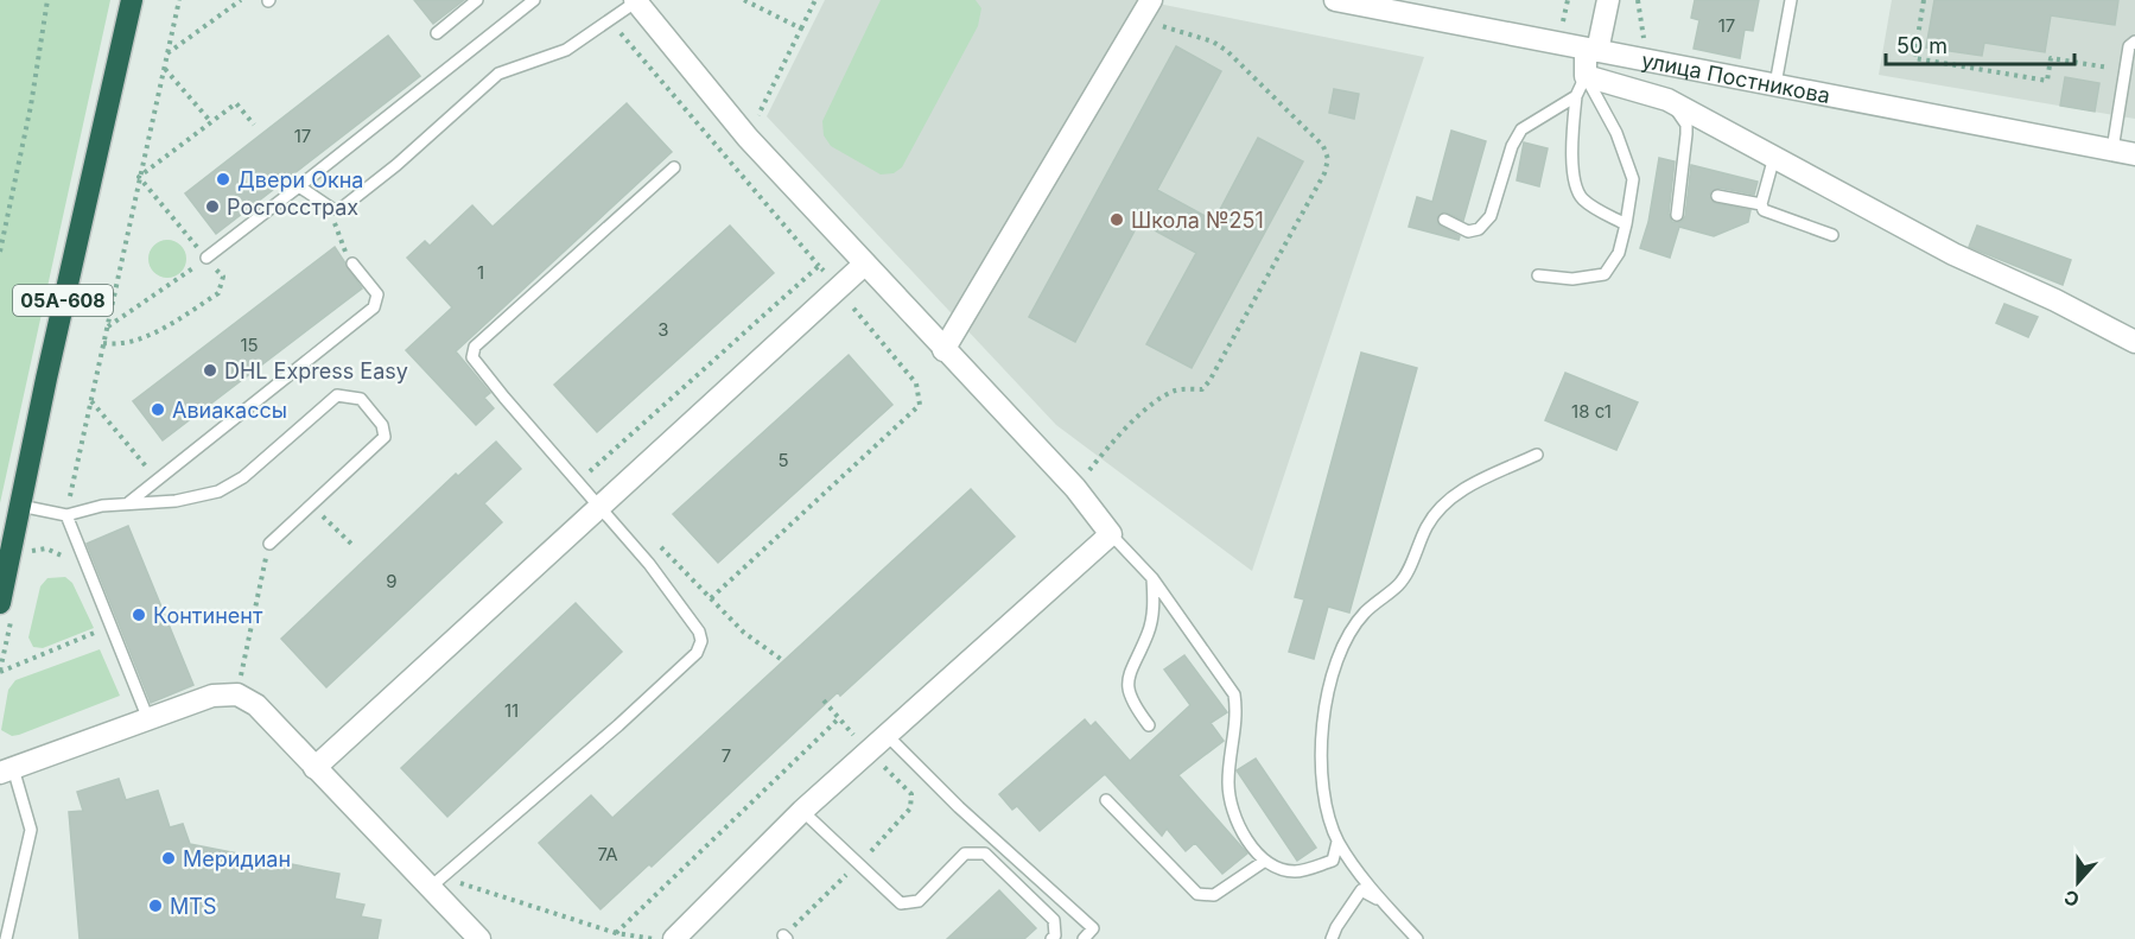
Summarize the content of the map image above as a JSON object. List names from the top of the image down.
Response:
{
  "streets": {
    "highway": ["05А-608"],
    "street": ["улица Постникова"]
  },
  "places": [
    "Двери Окна",
    "Росгосстрах",
    "Школа №251",
    "DHL Express Easy",
    "Авиакассы",
    "Континент",
    "Меридиан",
    "MTS"
  ],
  "house_numbers": [
    "17",
    "17",
    "1",
    "3",
    "15",
    "18 с1",
    "5",
    "9",
    "11",
    "7",
    "7А"
  ],
  "scale_bar": "50 m",
  "north": "bottom"
}
